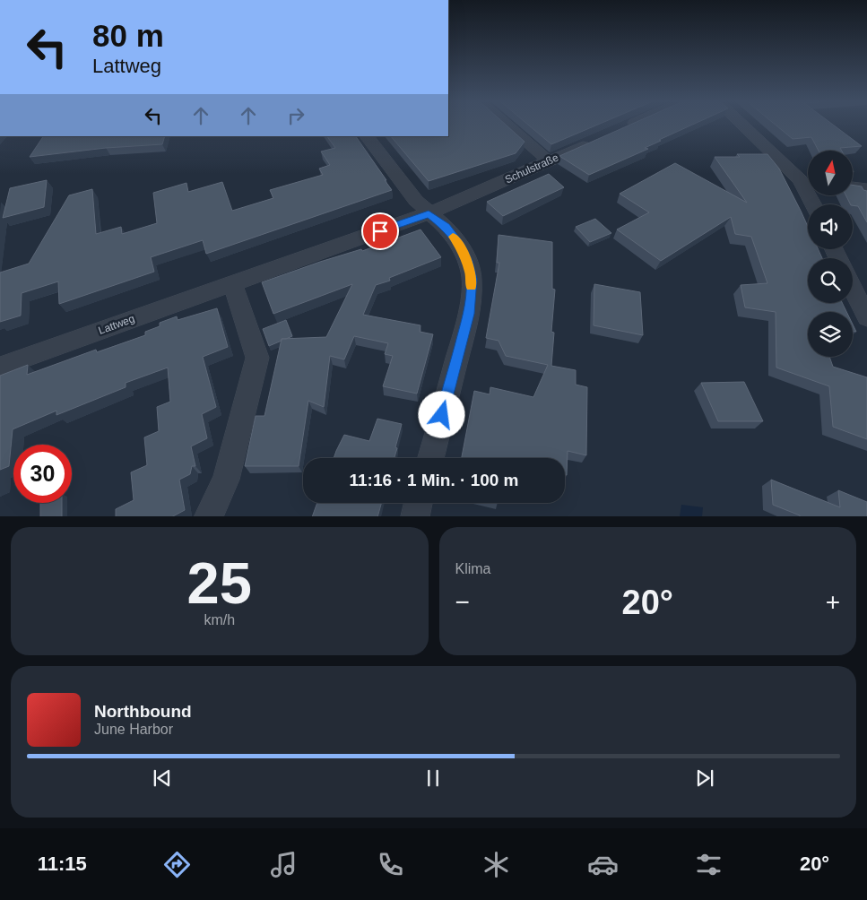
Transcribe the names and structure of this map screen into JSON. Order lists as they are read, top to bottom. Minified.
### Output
{"streets":{"street":["Schulstraße","Lattweg"]},"crossings":[["Schulstraße","Lattweg"]],"north":"top","page":{"turn":["80 m","Lattweg"],"limit":"30","trip":"11:16 · 1 Min. · 100 m","tile":[["25","km/h"],"Klima"],"heat":["−","20°","+"],"song":["Northbound","June Harbor"],"tabs":["11:15","20°"]}}
